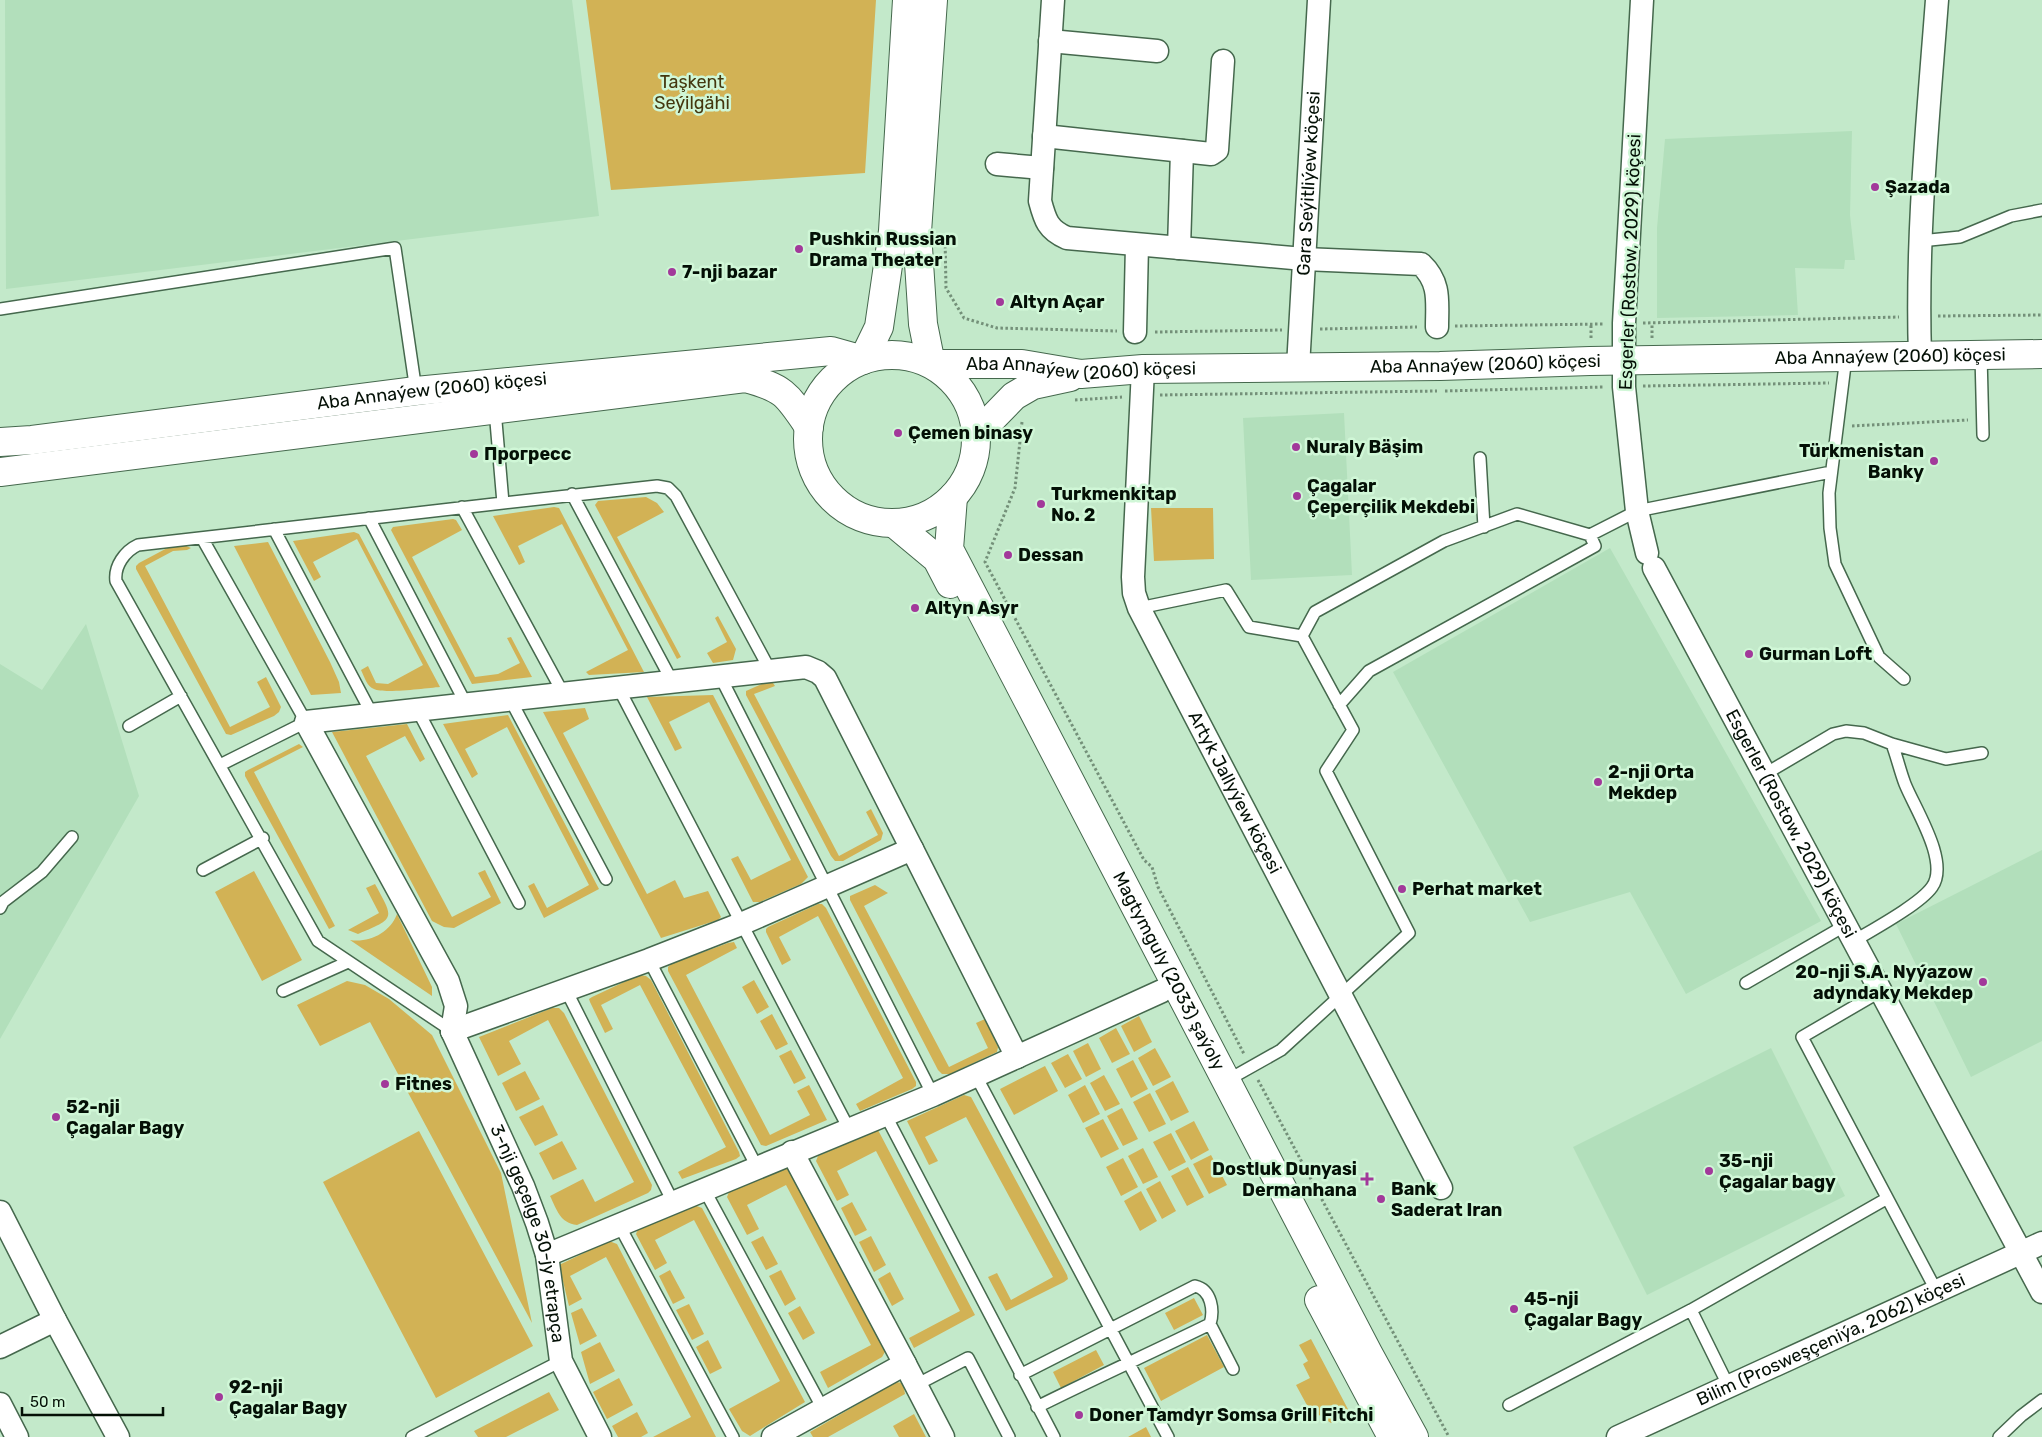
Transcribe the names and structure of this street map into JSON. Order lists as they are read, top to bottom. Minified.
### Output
{"streets":{"main road":["Aba Annaýew (2060) köçesi","Magtymguly (2033) şaýoly"],"street":["Gara Seýitliýew köçesi","Esgerler (Rostow, 2029) köçesi","Artyk Jallyýew köçesi","3-nji geçelge 30-jy etrapça","Bilim (Prosweşçeniýa, 2062) köçesi"]},"crossings":[["Gara Seýitliýew köçesi","Aba Annaýew (2060) köçesi"],["Esgerler (Rostow, 2029) köçesi","Aba Annaýew (2060) köçesi"],["Esgerler (Rostow, 2029) köçesi","Bilim (Prosweşçeniýa, 2062) köçesi"],["Aba Annaýew (2060) köçesi","Artyk Jallyýew köçesi"],["Aba Annaýew (2060) köçesi","Magtymguly (2033) şaýoly"]],"parks":["Taşkent Seýilgähi"],"places":{"other":["Şazada","Pushkin Russian Drama Theater","7-nji bazar","Altyn Açar","Çemen binasy","Nuraly Bäşim","Прогресс","Türkmenistan Banky","Çagalar Çeperçilik Mekdebi","Turkmenkitap No. 2","Dessan","Altyn Asyr","Gurman Loft","2-nji Orta Mekdep","Perhat market","20-nji S.A. Nyýazow adyndaky Mekdep","Fitnes","52-nji Çagalar Bagy","35-nji Çagalar bagy","Bank Saderat Iran","45-nji Çagalar Bagy","92-nji Çagalar Bagy","Doner Tamdyr Somsa Grill Fitchi"],"health":["Dostluk Dunyasi Dermanhana"]},"scale_bar":"50 m"}
